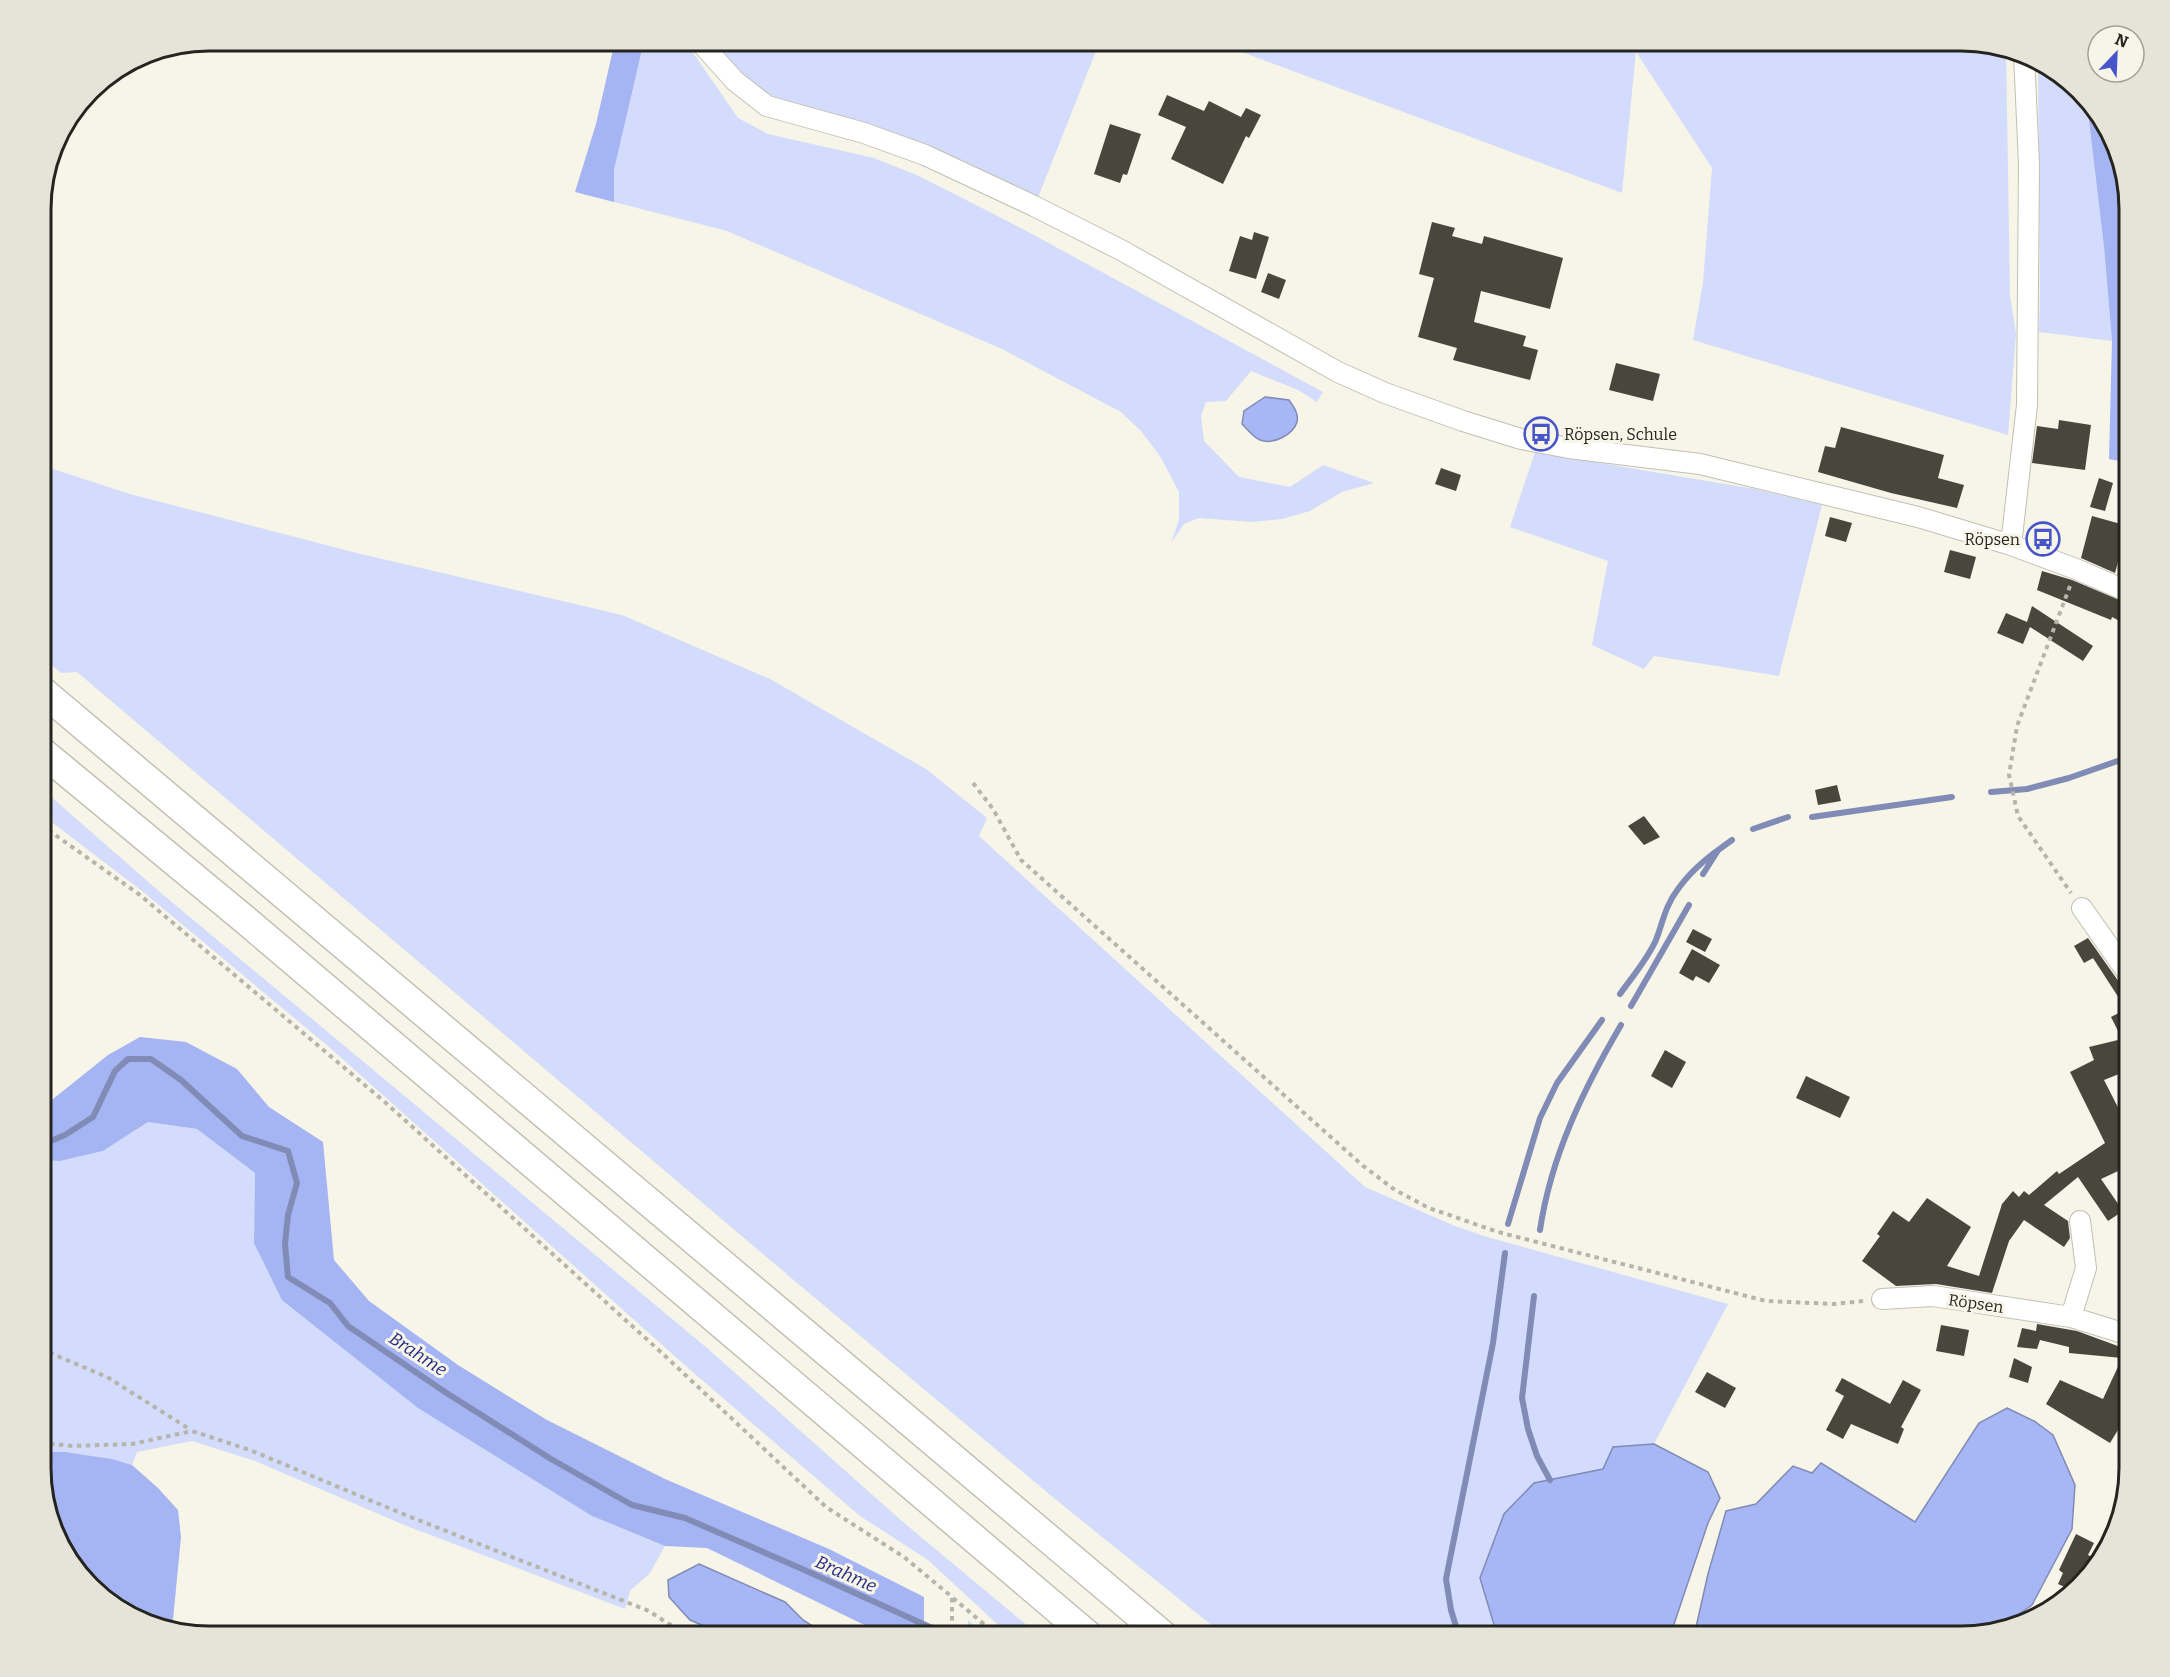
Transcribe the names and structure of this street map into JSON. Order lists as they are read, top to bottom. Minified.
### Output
{"streets":{"street":["Röpsen"]},"water":["Brahme"],"places":{"bus stop":["Röpsen, Schule","Röpsen"]},"north":"top right"}
